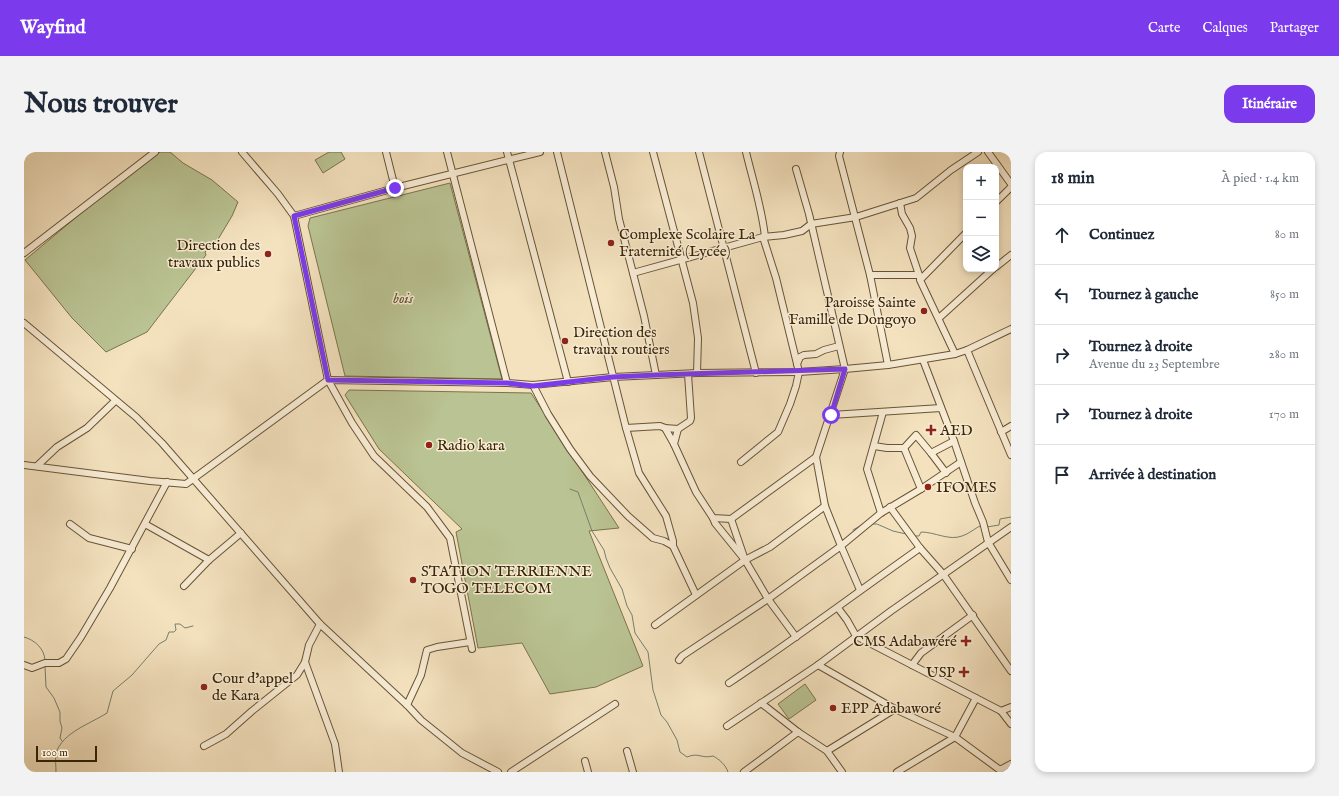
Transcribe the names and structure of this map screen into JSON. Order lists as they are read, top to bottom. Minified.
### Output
{"parks":["bois"],"places":{"other":["Complexe Scolaire La Fraternité (Lycée)","Direction des travaux publics","Paroisse Sainte Famille de Dongoyo","Direction des travaux routiers","Radio kara","IFOMES","STATION TERRIENNE TOGO TELECOM","Cour d'appel de Kara","EPP Adabaworé"],"health":["AED","CMS Adabawéré","USP"]},"scale_bar":"100 m","page":{"header":"Wayfind","nav":["Carte","Calques","Partager"],"buttons":"Itinéraire","title":"Nous trouver","heading":["18 min","À pied · 1.4 km"],"map_buttons":["+","−"],"list":[["Continuez","80 m"],["Tournez à gauche","850 m"],["Tournez à droite","Avenue du 23 Septembre","280 m"],["Tournez à droite","170 m"],"Arrivée à destination"],"scale":"100 m"}}
